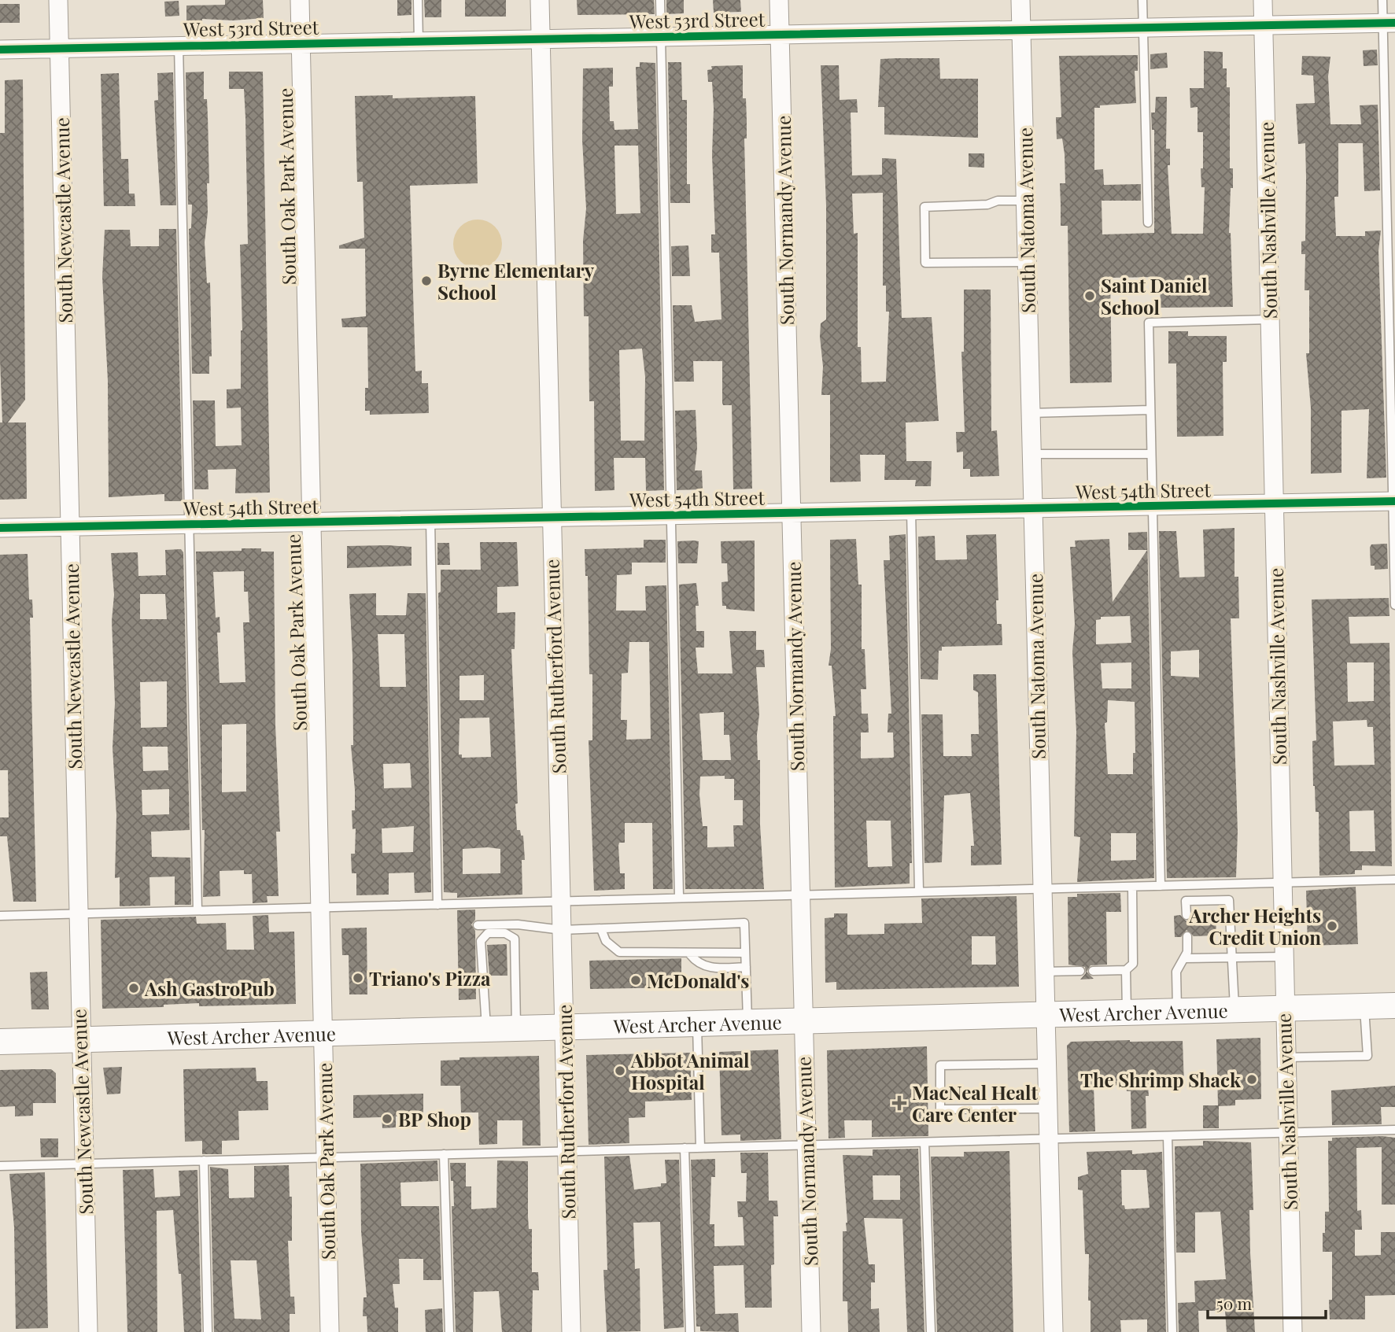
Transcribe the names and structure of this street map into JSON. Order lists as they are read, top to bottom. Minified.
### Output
{"streets":{"main road":["West Archer Avenue"],"street":["West 53rd Street","South Oak Park Avenue","South Newcastle Avenue","South Normandy Avenue","South Natoma Avenue","South Nashville Avenue","West 54th Street","South Rutherford Avenue"]},"crossings":[["West 53rd Street","South Oak Park Avenue"],["West 53rd Street","South Newcastle Avenue"],["West 53rd Street","South Normandy Avenue"],["West 53rd Street","South Natoma Avenue"],["West 53rd Street","South Nashville Avenue"],["West 53rd Street","South Rutherford Avenue"],["South Oak Park Avenue","West 54th Street"],["South Oak Park Avenue","West Archer Avenue"],["South Newcastle Avenue","West 54th Street"],["South Newcastle Avenue","West Archer Avenue"],["South Normandy Avenue","West 54th Street"],["South Normandy Avenue","West Archer Avenue"],["South Natoma Avenue","West 54th Street"],["South Natoma Avenue","West Archer Avenue"],["South Nashville Avenue","West 54th Street"],["South Nashville Avenue","West Archer Avenue"],["West 54th Street","South Rutherford Avenue"],["South Rutherford Avenue","West Archer Avenue"]],"places":{"other":["Byrne Elementary School","Saint Daniel School","Archer Heights Credit Union","Triano's Pizza","McDonald's","Ash GastroPub","Abbot Animal Hospital","The Shrimp Shack","BP Shop"],"health":["MacNeal Healt Care Center"]},"scale_bar":"50 m"}
